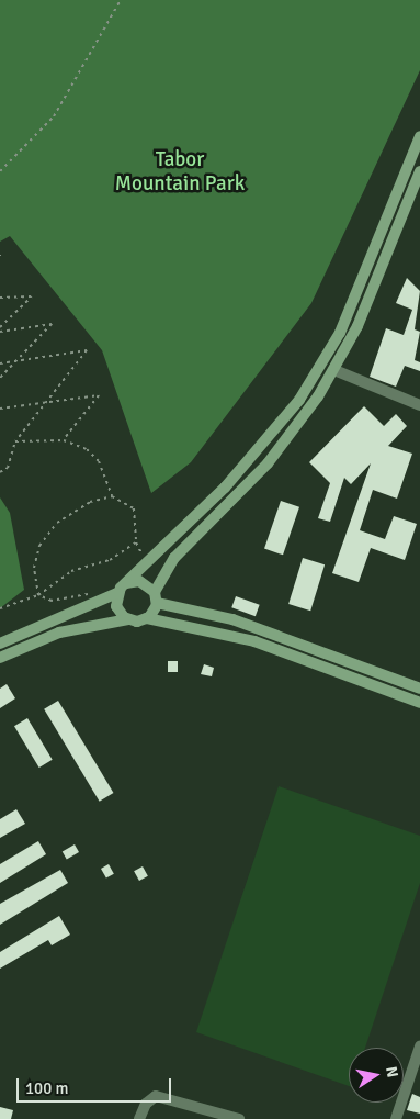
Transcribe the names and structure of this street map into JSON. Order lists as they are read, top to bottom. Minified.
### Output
{"parks":["Tabor Mountain Park"],"scale_bar":"100 m","north":"right"}
